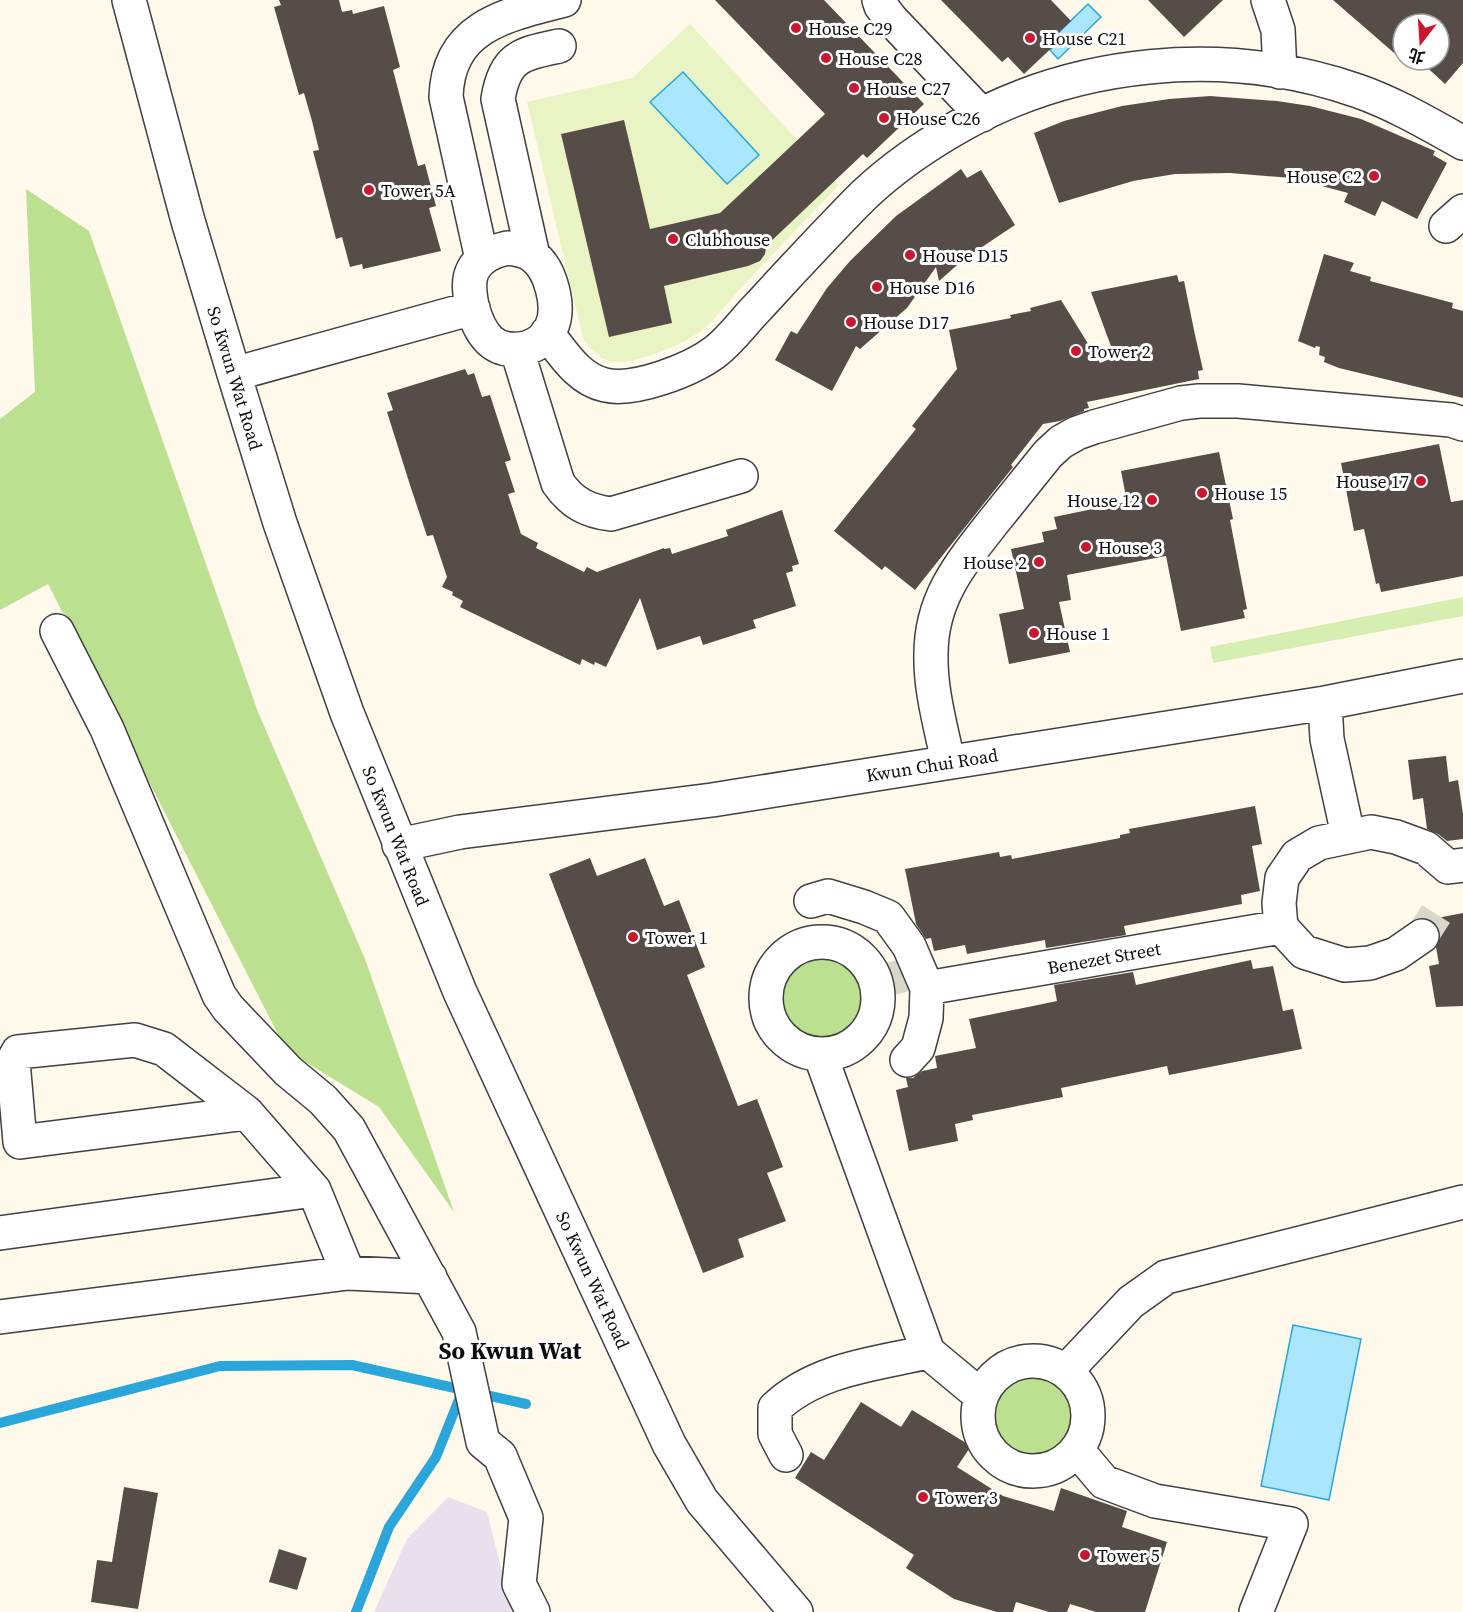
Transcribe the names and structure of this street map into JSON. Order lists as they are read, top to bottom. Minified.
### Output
{"streets":{"street":["So Kwun Wat Road","Kwun Chui Road","Benezet Street"]},"crossings":[["So Kwun Wat Road","Kwun Chui Road"]],"districts":["So Kwun Wat"],"places":["House C29","House C21","House C28","House C27","House C26","House C2","Tower 5A","Clubhouse","House D15","House D16","House D17","Tower 2","House 17","House 15","House 12","House 3","House 2","House 1","Tower 1","Tower 3","Tower 5"],"north":"bottom"}
